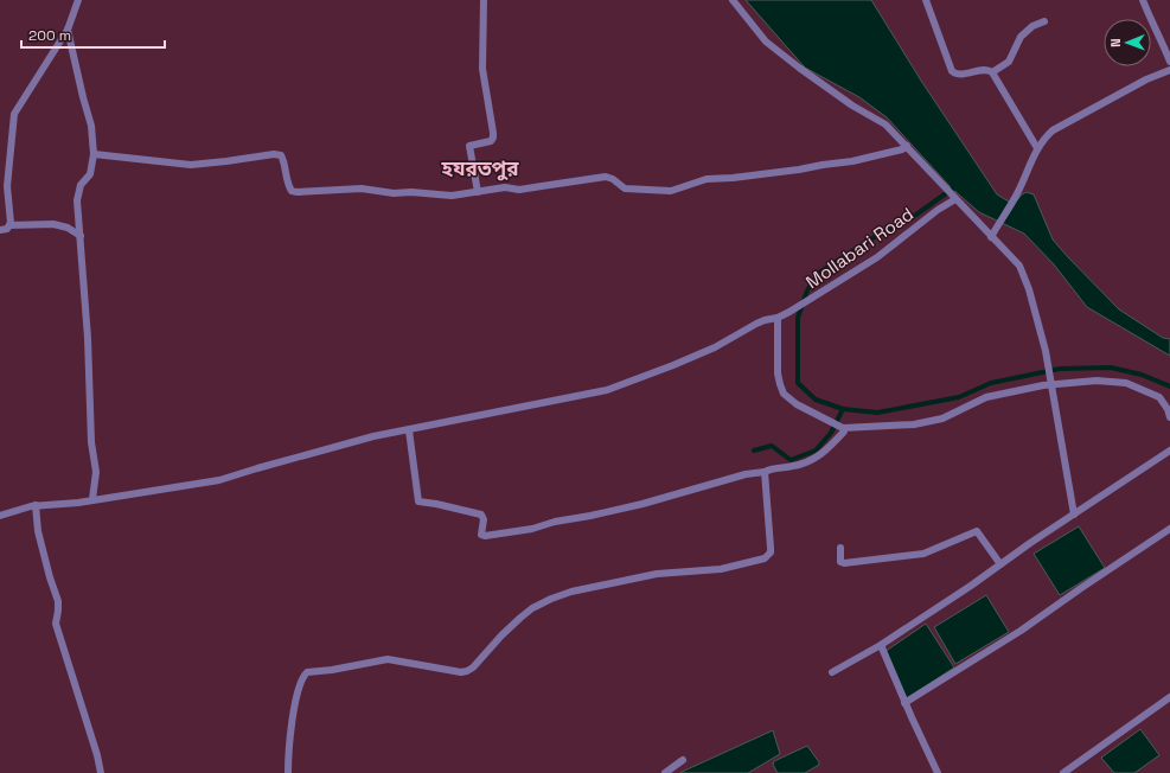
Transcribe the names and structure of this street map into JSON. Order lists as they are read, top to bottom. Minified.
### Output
{"streets":{"street":["Mollabari Road"]},"districts":["হযরতপুর"],"scale_bar":"200 m","north":"left"}
